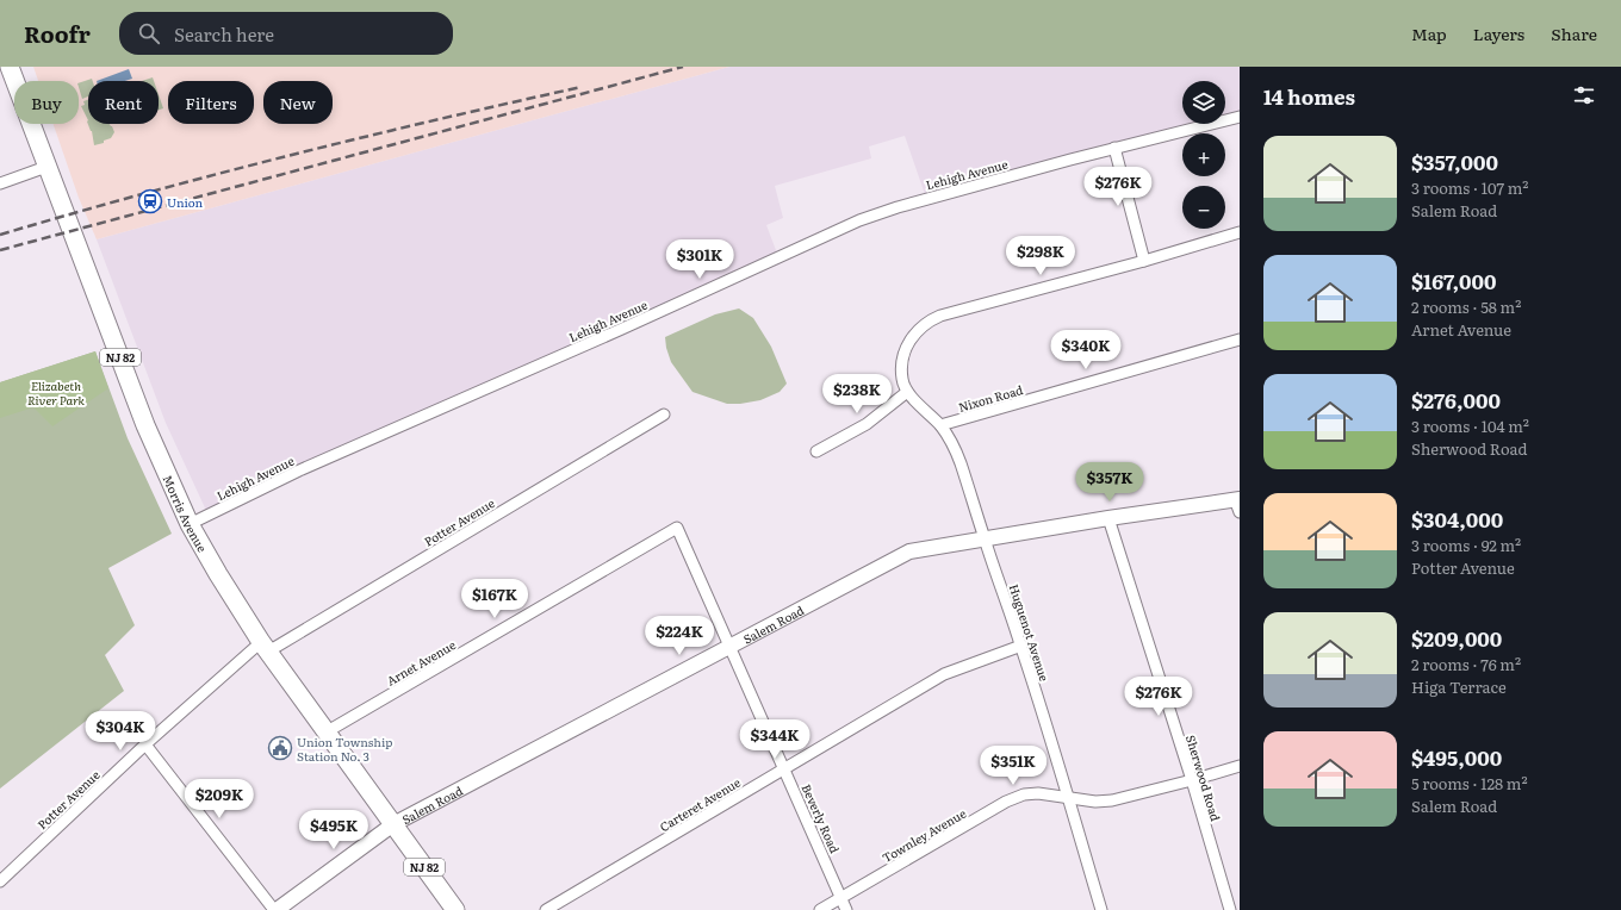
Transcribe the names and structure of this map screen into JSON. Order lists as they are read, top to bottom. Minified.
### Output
{"streets":{"main road":["NJ 82","Morris Avenue"],"street":["Lehigh Avenue","Nixon Road","Potter Avenue","Salem Road","Huguenot Avenue","Arnet Avenue","Sherwood Road","Carteret Avenue","Beverly Road","Townley Avenue"]},"crossings":[["Lehigh Avenue","Morris Avenue"],["Nixon Road","Huguenot Avenue"],["Morris Avenue","Potter Avenue"],["Morris Avenue","Salem Road"],["Morris Avenue","Arnet Avenue"],["Salem Road","Huguenot Avenue"],["Salem Road","Sherwood Road"],["Salem Road","Beverly Road"],["Huguenot Avenue","Carteret Avenue"],["Huguenot Avenue","Townley Avenue"],["Arnet Avenue","Beverly Road"],["Sherwood Road","Townley Avenue"],["Carteret Avenue","Beverly Road"],["Beverly Road","Townley Avenue"]],"parks":["Elizabeth River Park"],"places":{"station":["Union"],"public building":["Union Township Station No. 3"]},"page":{"header":"Roofr","search":"Search here","nav":["Map","Layers","Share"],"heading":"14 homes","map_buttons":["+","−"],"chip":["Buy","Rent","Filters","New"],"list":[{"name":"$357,000","note":"3 rooms · 107 m² · Salem Road"},{"name":"$167,000","note":"2 rooms · 58 m² · Arnet Avenue"},{"name":"$276,000","note":"3 rooms · 104 m² · Sherwood Road"},{"name":"$304,000","note":"3 rooms · 92 m² · Potter Avenue"},{"name":"$209,000","note":"2 rooms · 76 m² · Higa Terrace"},{"name":"$495,000","note":"5 rooms · 128 m² · Salem Road"}],"price":["$276K","$298K","$301K","$340K","$238K","$357K","$167K","$224K","$276K","$304K","$344K","$351K","$209K","$495K"]}}
